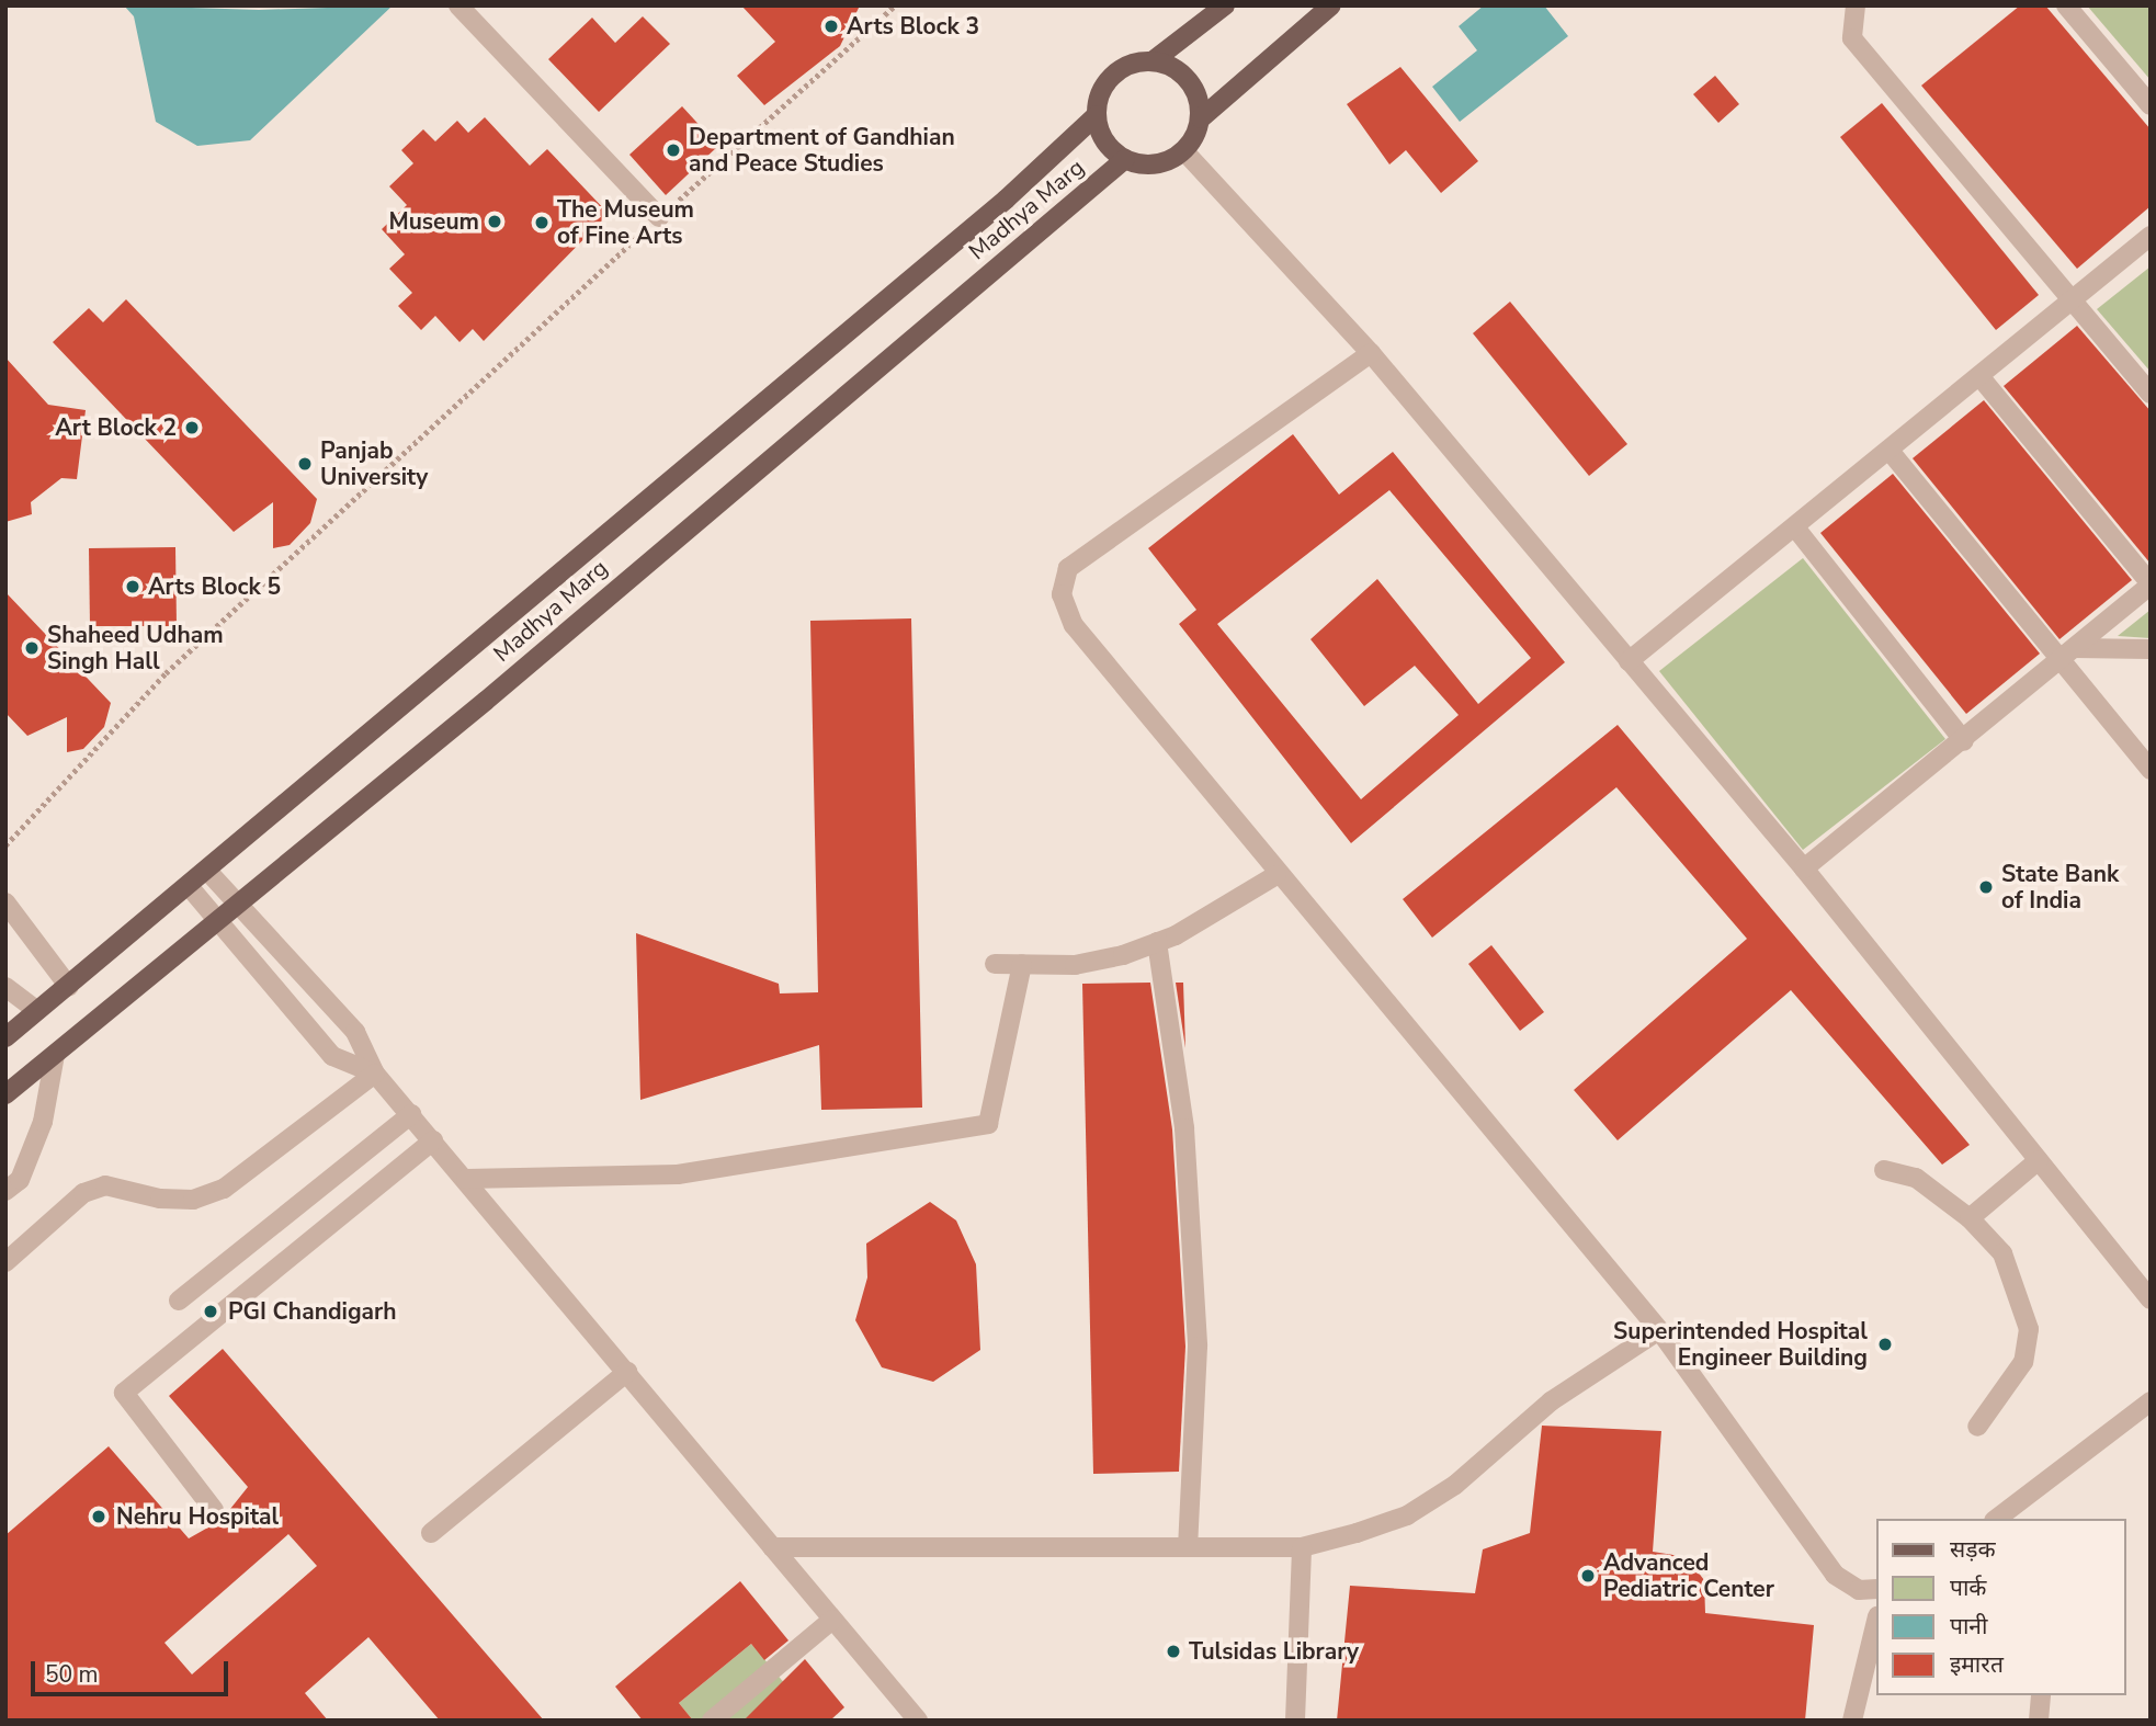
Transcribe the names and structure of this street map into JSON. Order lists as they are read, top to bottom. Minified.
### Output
{"streets":{"main road":["Madhya Marg"]},"places":["Arts Block 3","Department of Gandhian and Peace Studies","Museum","The Museum of Fine Arts","Art Block 2","Panjab University","Arts Block 5","Shaheed Udham Singh Hall","State Bank of India","PGI Chandigarh","Superintended Hospital Engineer Building","Nehru Hospital","Advanced Pediatric Center","Tulsidas Library"],"legend":["सड़क","पार्क","पानी","इमारत"],"scale_bar":"50 m"}
